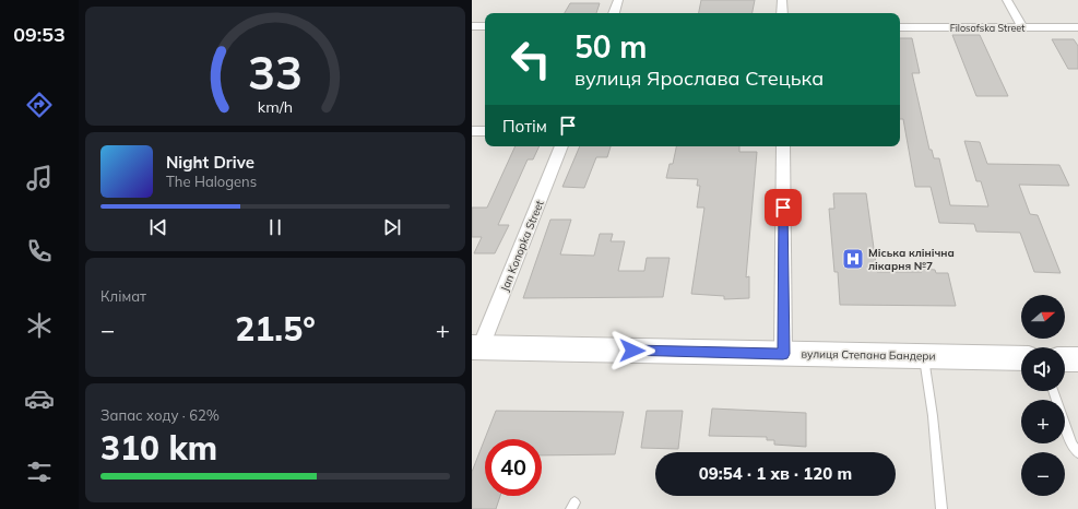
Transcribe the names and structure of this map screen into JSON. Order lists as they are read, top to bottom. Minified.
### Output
{"streets":{"street":["Filosofska Street","Jan Konopka Street","вулиця Степана Бандери"]},"crossings":[["Jan Konopka Street","вулиця Степана Бандери"]],"places":{"hospital":["Міська клінічна лікарня №7"]},"north":"right","page":{"tabs":"09:53","turn":["50 m","вулиця Ярослава Стецька"],"then":"Потім","song":["Night Drive","The Halogens"],"tile":["Клімат",["Запас ходу · 62%","310 km"]],"map_buttons":["+","−"],"heat":["−","21.5°","+"],"limit":"40","trip":"09:54 · 1 хв · 120 m","gauge":["33","km/h"]}}
